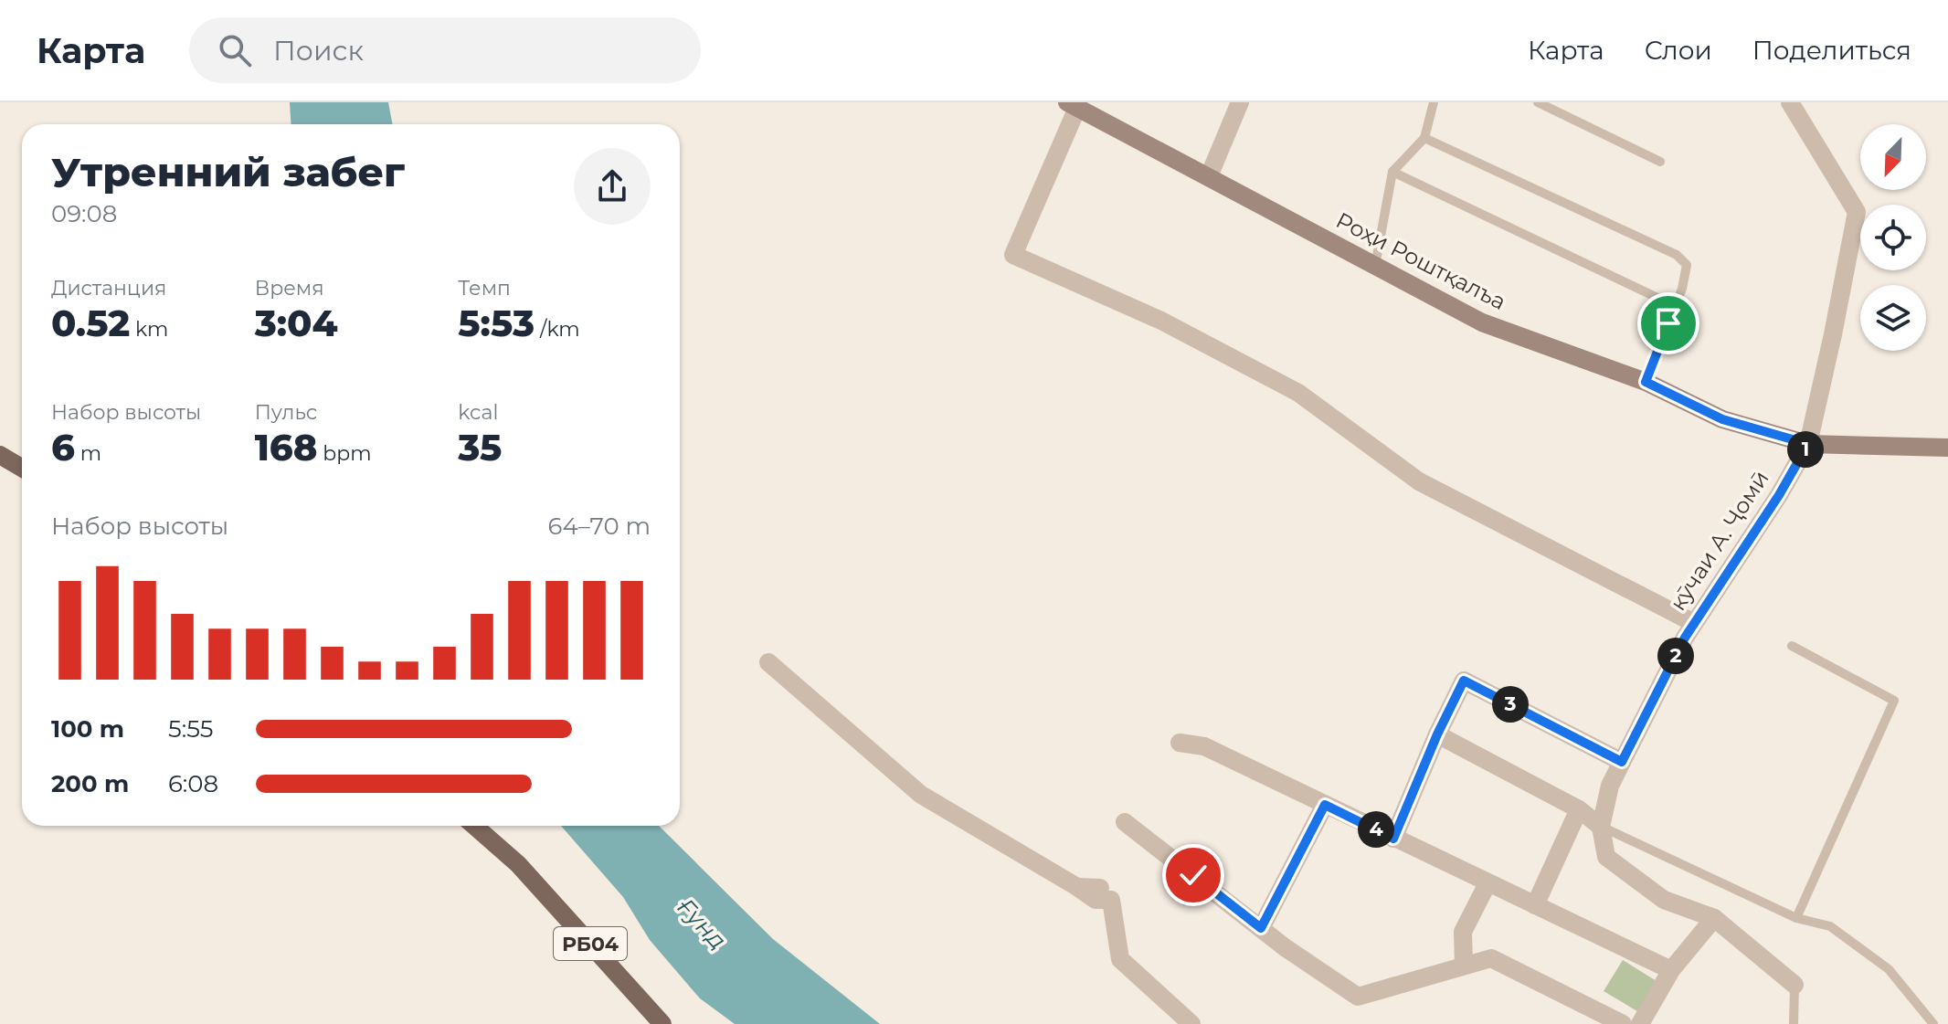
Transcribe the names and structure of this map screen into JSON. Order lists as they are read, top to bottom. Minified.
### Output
{"streets":{"main road":["Роҳи Роштқалъа","РБ04"],"street":["кӯчаи А. Ҷомӣ"]},"crossings":[["Роҳи Роштқалъа","кӯчаи А. Ҷомӣ"]],"water":["Ғунд"],"north":"bottom left","page":{"header":"Карта","search":"Поиск","nav":["Карта","Слои","Поделиться"],"heading":["Утренний забег","09:08"],"stats":[["Дистанция","0.52 km"],["Время","3:04"],["Темп","5:53 /km"],["Набор высоты","6 m"],["Пульс","168 bpm"],["kcal","35"]],"pins":["1","2","3","4"],"chart":["Набор высоты","64–70 m"],"list":[{"name":"100 m","note":"5:55"},{"name":"200 m","note":"6:08"}]}}
